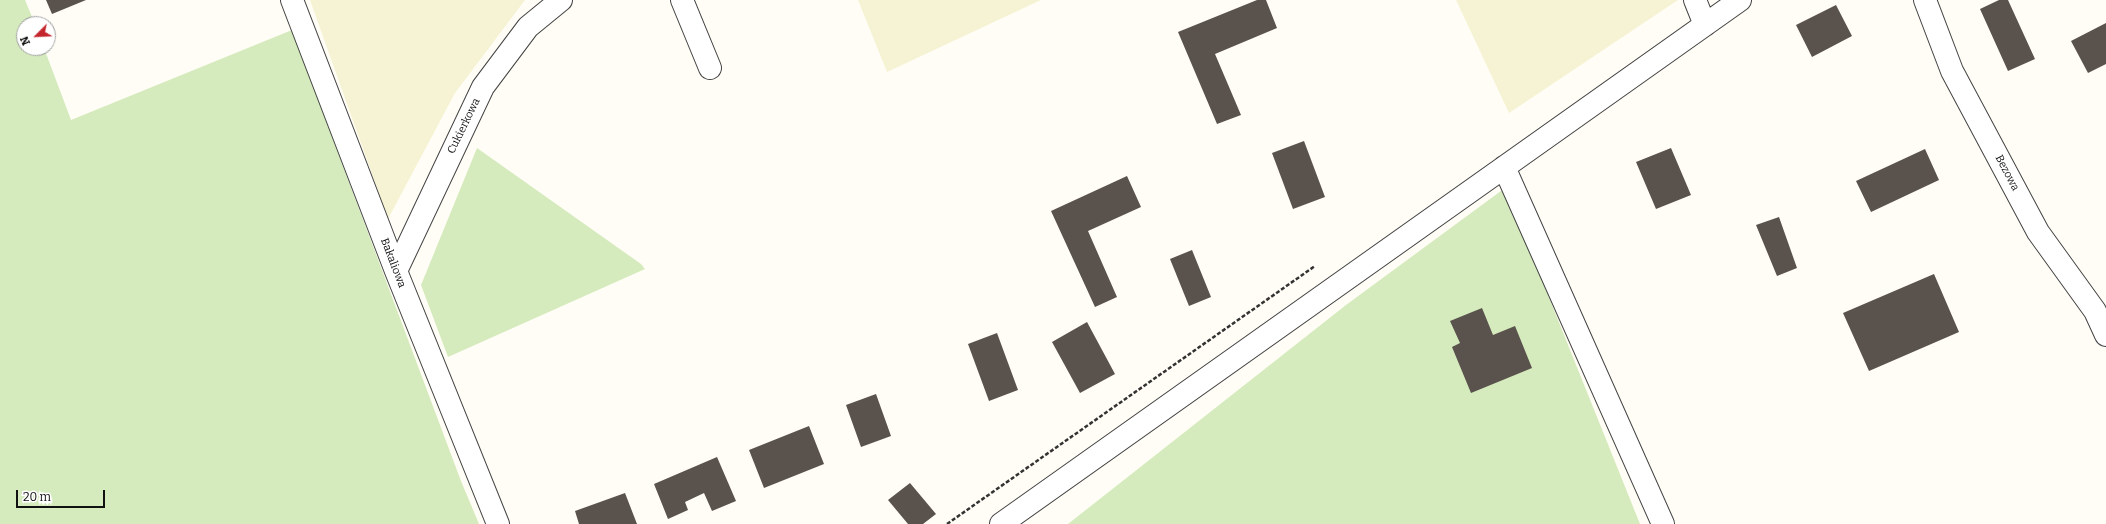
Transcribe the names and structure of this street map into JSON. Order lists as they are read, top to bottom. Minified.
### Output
{"streets":{"street":["Cukierkowa","Bezowa","Bakaliowa"]},"crossings":[["Cukierkowa","Bakaliowa"]],"scale_bar":"20 m","north":"bottom left"}
